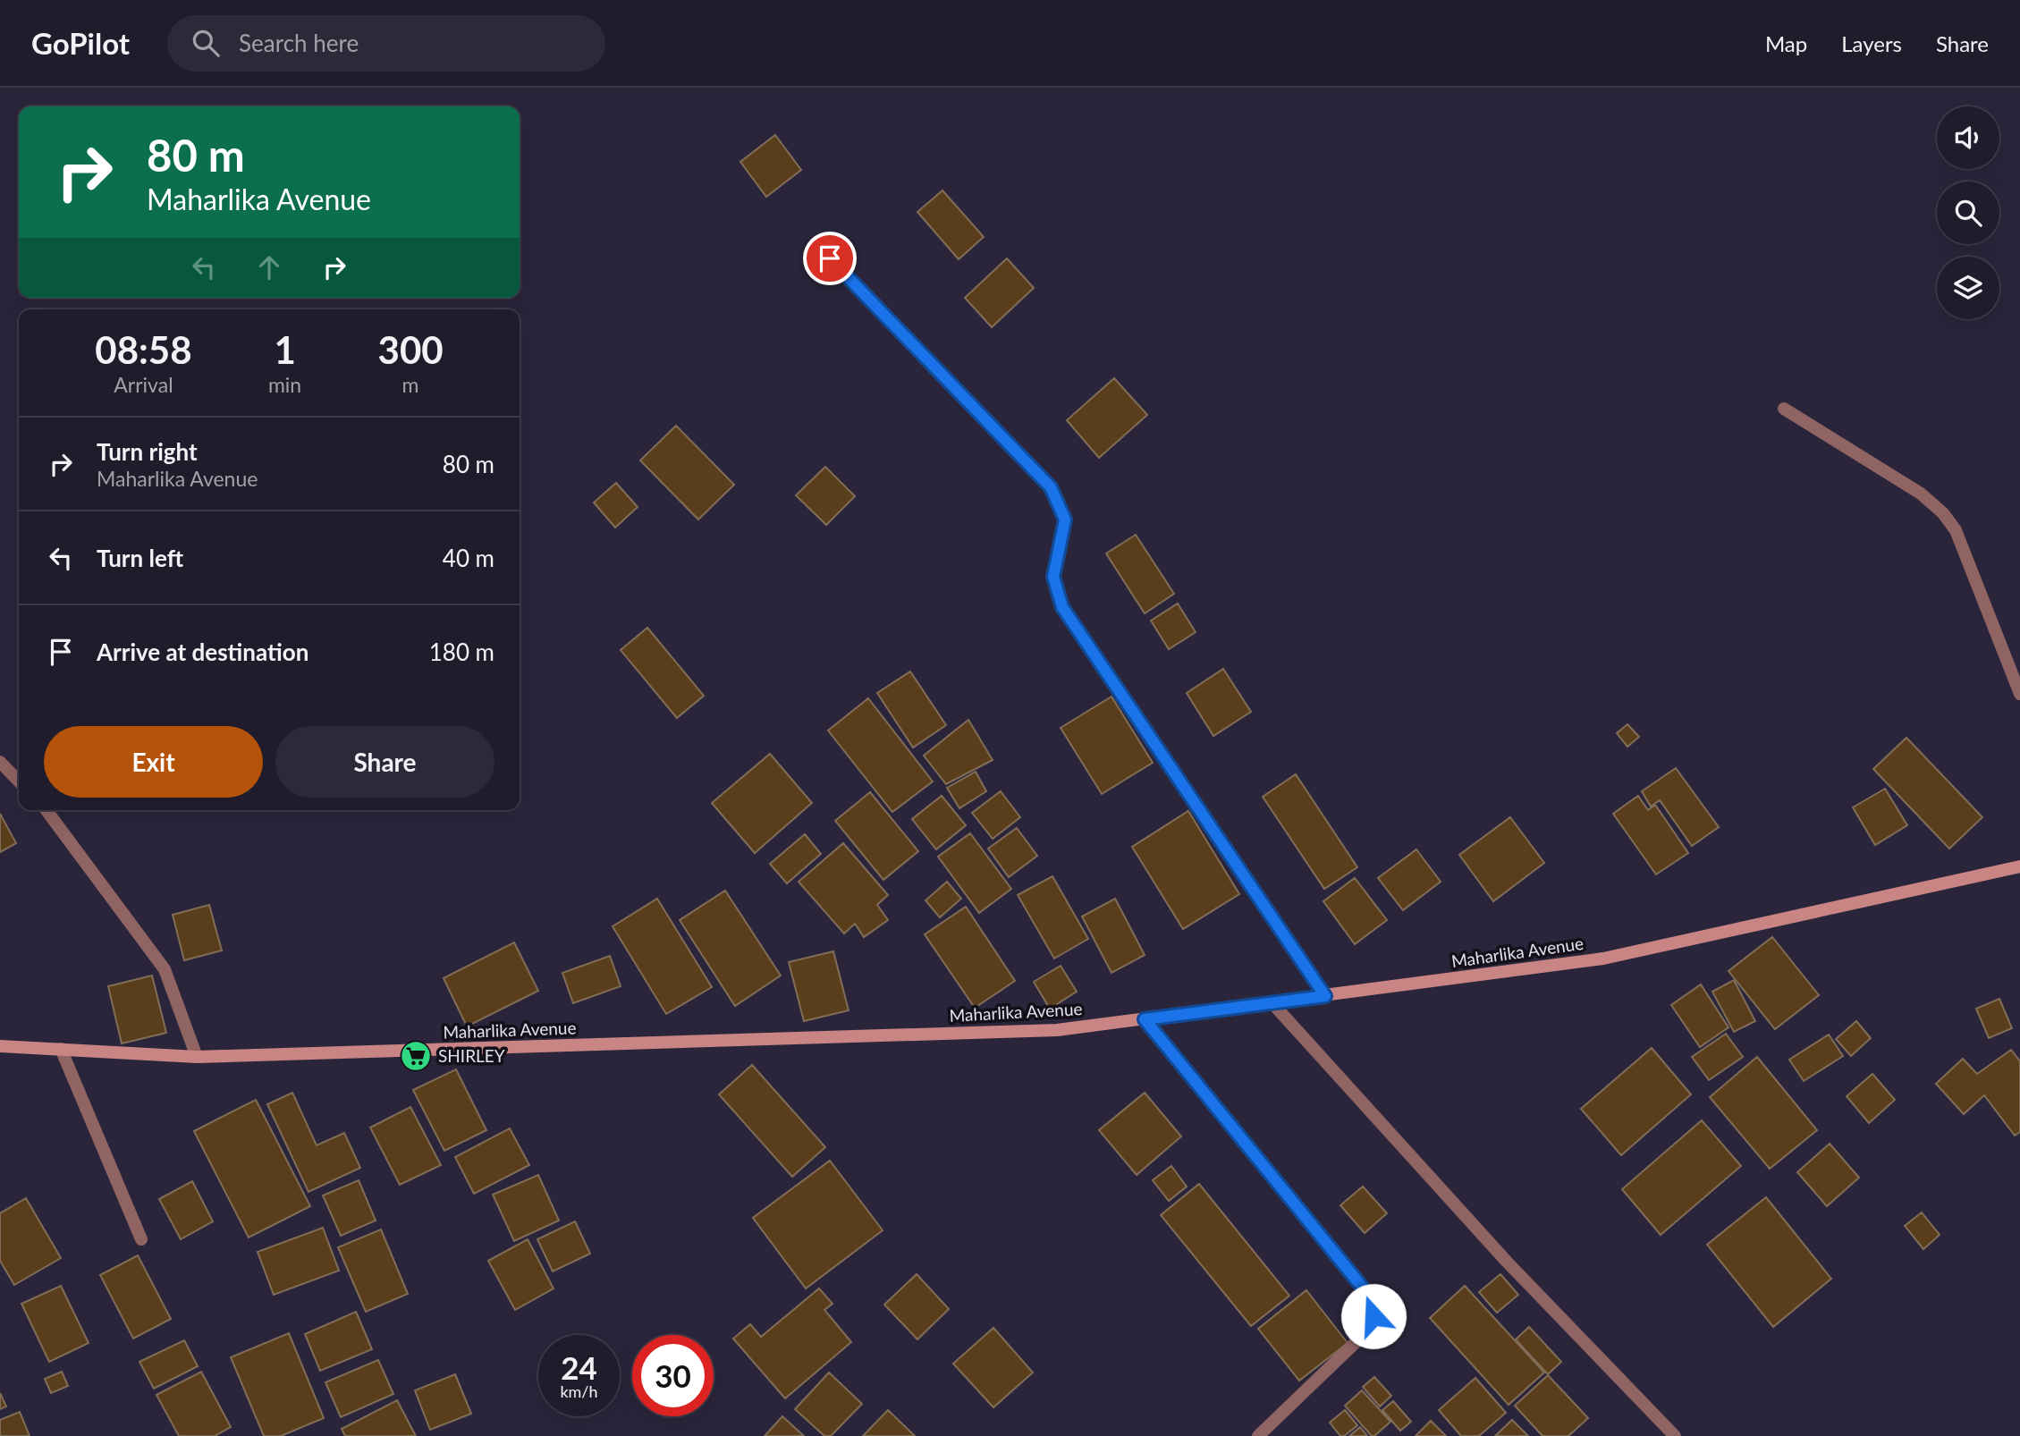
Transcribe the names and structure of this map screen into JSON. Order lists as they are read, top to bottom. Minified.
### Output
{"streets":{"main road":["Maharlika Avenue"]},"places":{"supermarket":["SHIRLEY"]},"page":{"header":"GoPilot","search":"Search here","nav":["Map","Layers","Share"],"turn":["80 m","Maharlika Avenue"],"eta":["08:58","Arrival","1","min","300","m"],"list":[{"name":"Turn right","note":"Maharlika Avenue","value":"80 m"},{"name":"Turn left","value":"40 m"},{"name":"Arrive at destination","value":"180 m"}],"buttons":["Exit","Share"],"speed":"24 km/h","limit":"30"}}
